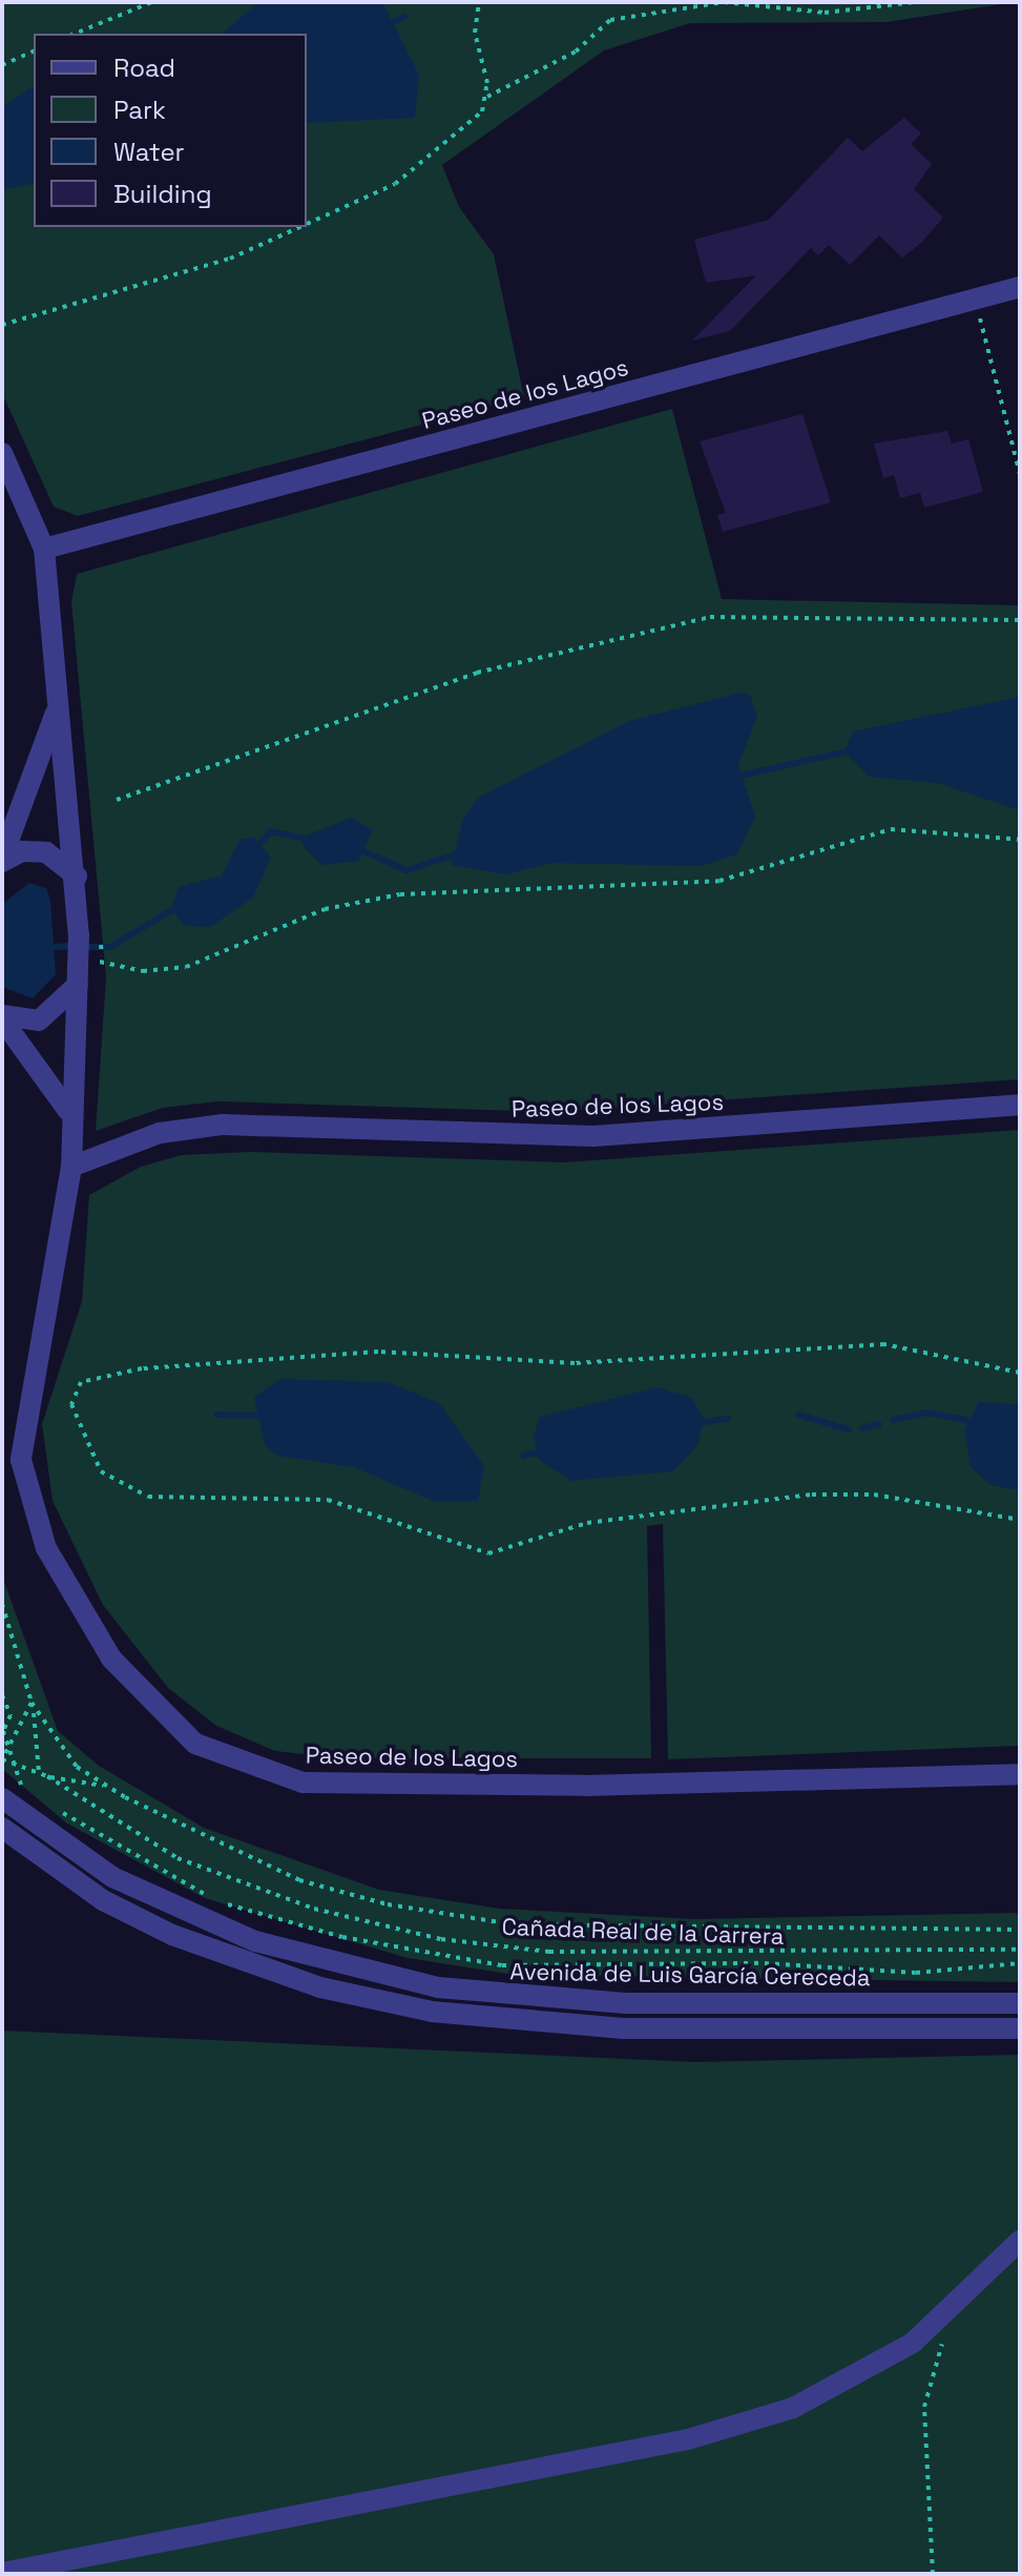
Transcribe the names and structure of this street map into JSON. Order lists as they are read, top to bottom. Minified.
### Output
{"streets":{"street":["Paseo de los Lagos","Avenida de Luis García Cereceda"],"path":["Cañada Real de la Carrera"]},"legend":["Road","Park","Water","Building"]}
